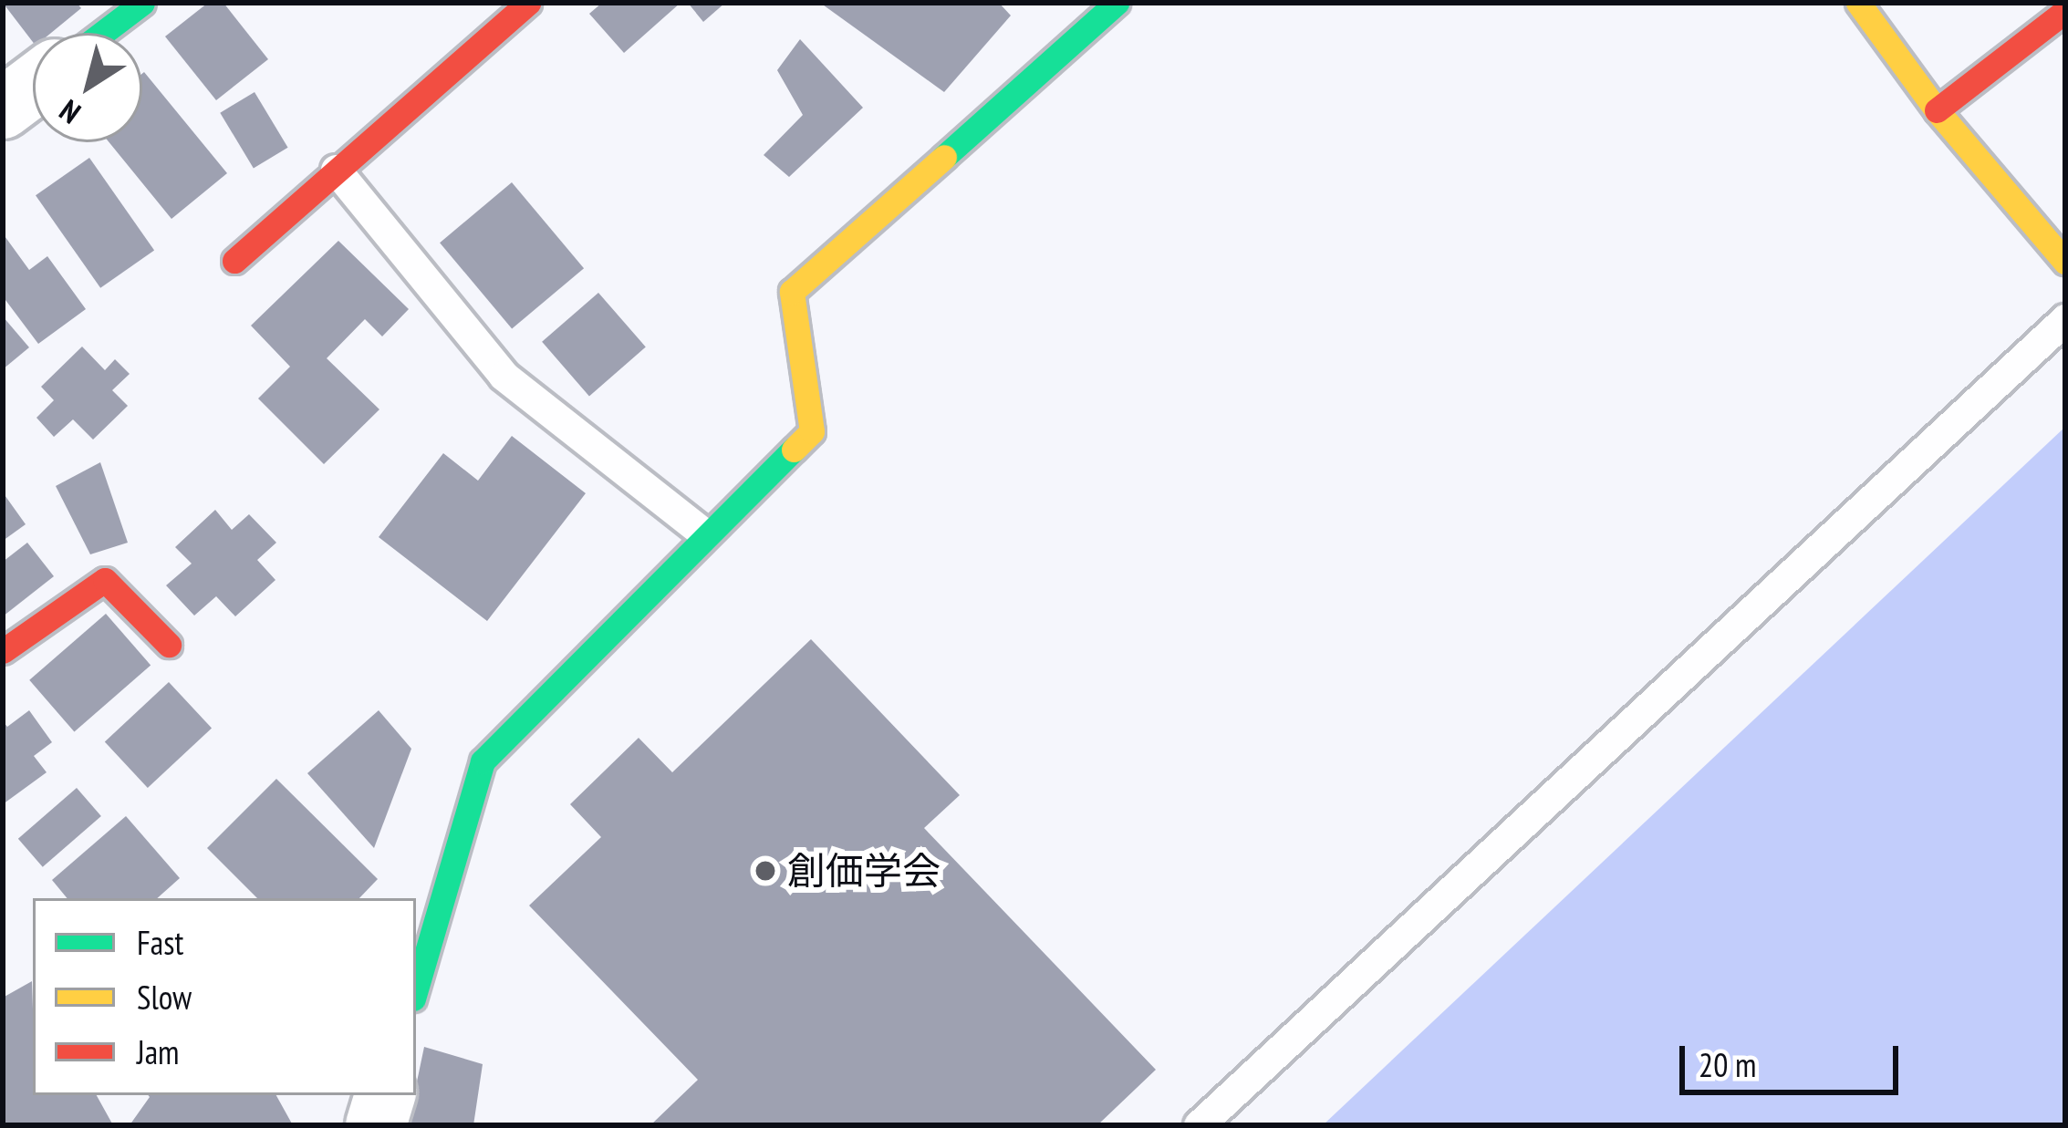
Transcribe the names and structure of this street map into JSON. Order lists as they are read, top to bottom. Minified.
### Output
{"places":["創価学会"],"legend":["Fast","Slow","Jam"],"scale_bar":"20 m","north":"bottom left"}
